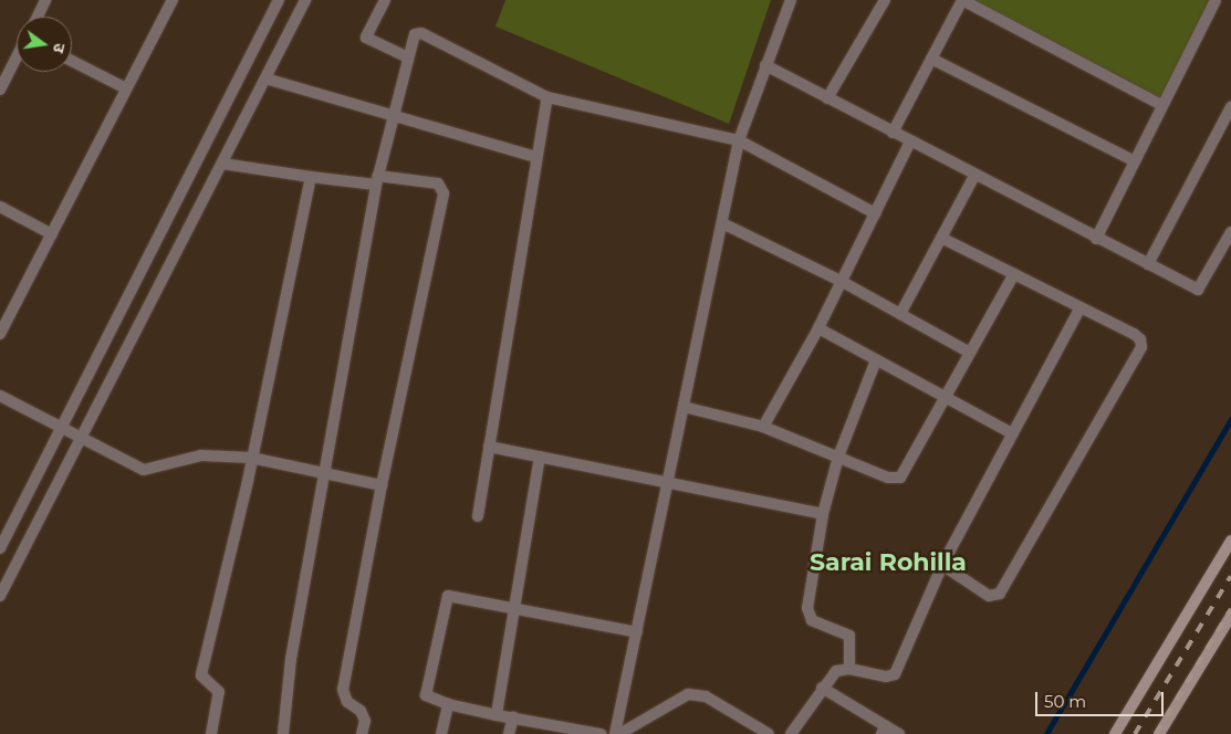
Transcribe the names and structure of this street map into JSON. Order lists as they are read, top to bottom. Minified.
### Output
{"districts":["Sarai Rohilla"],"scale_bar":"50 m","north":"right"}
